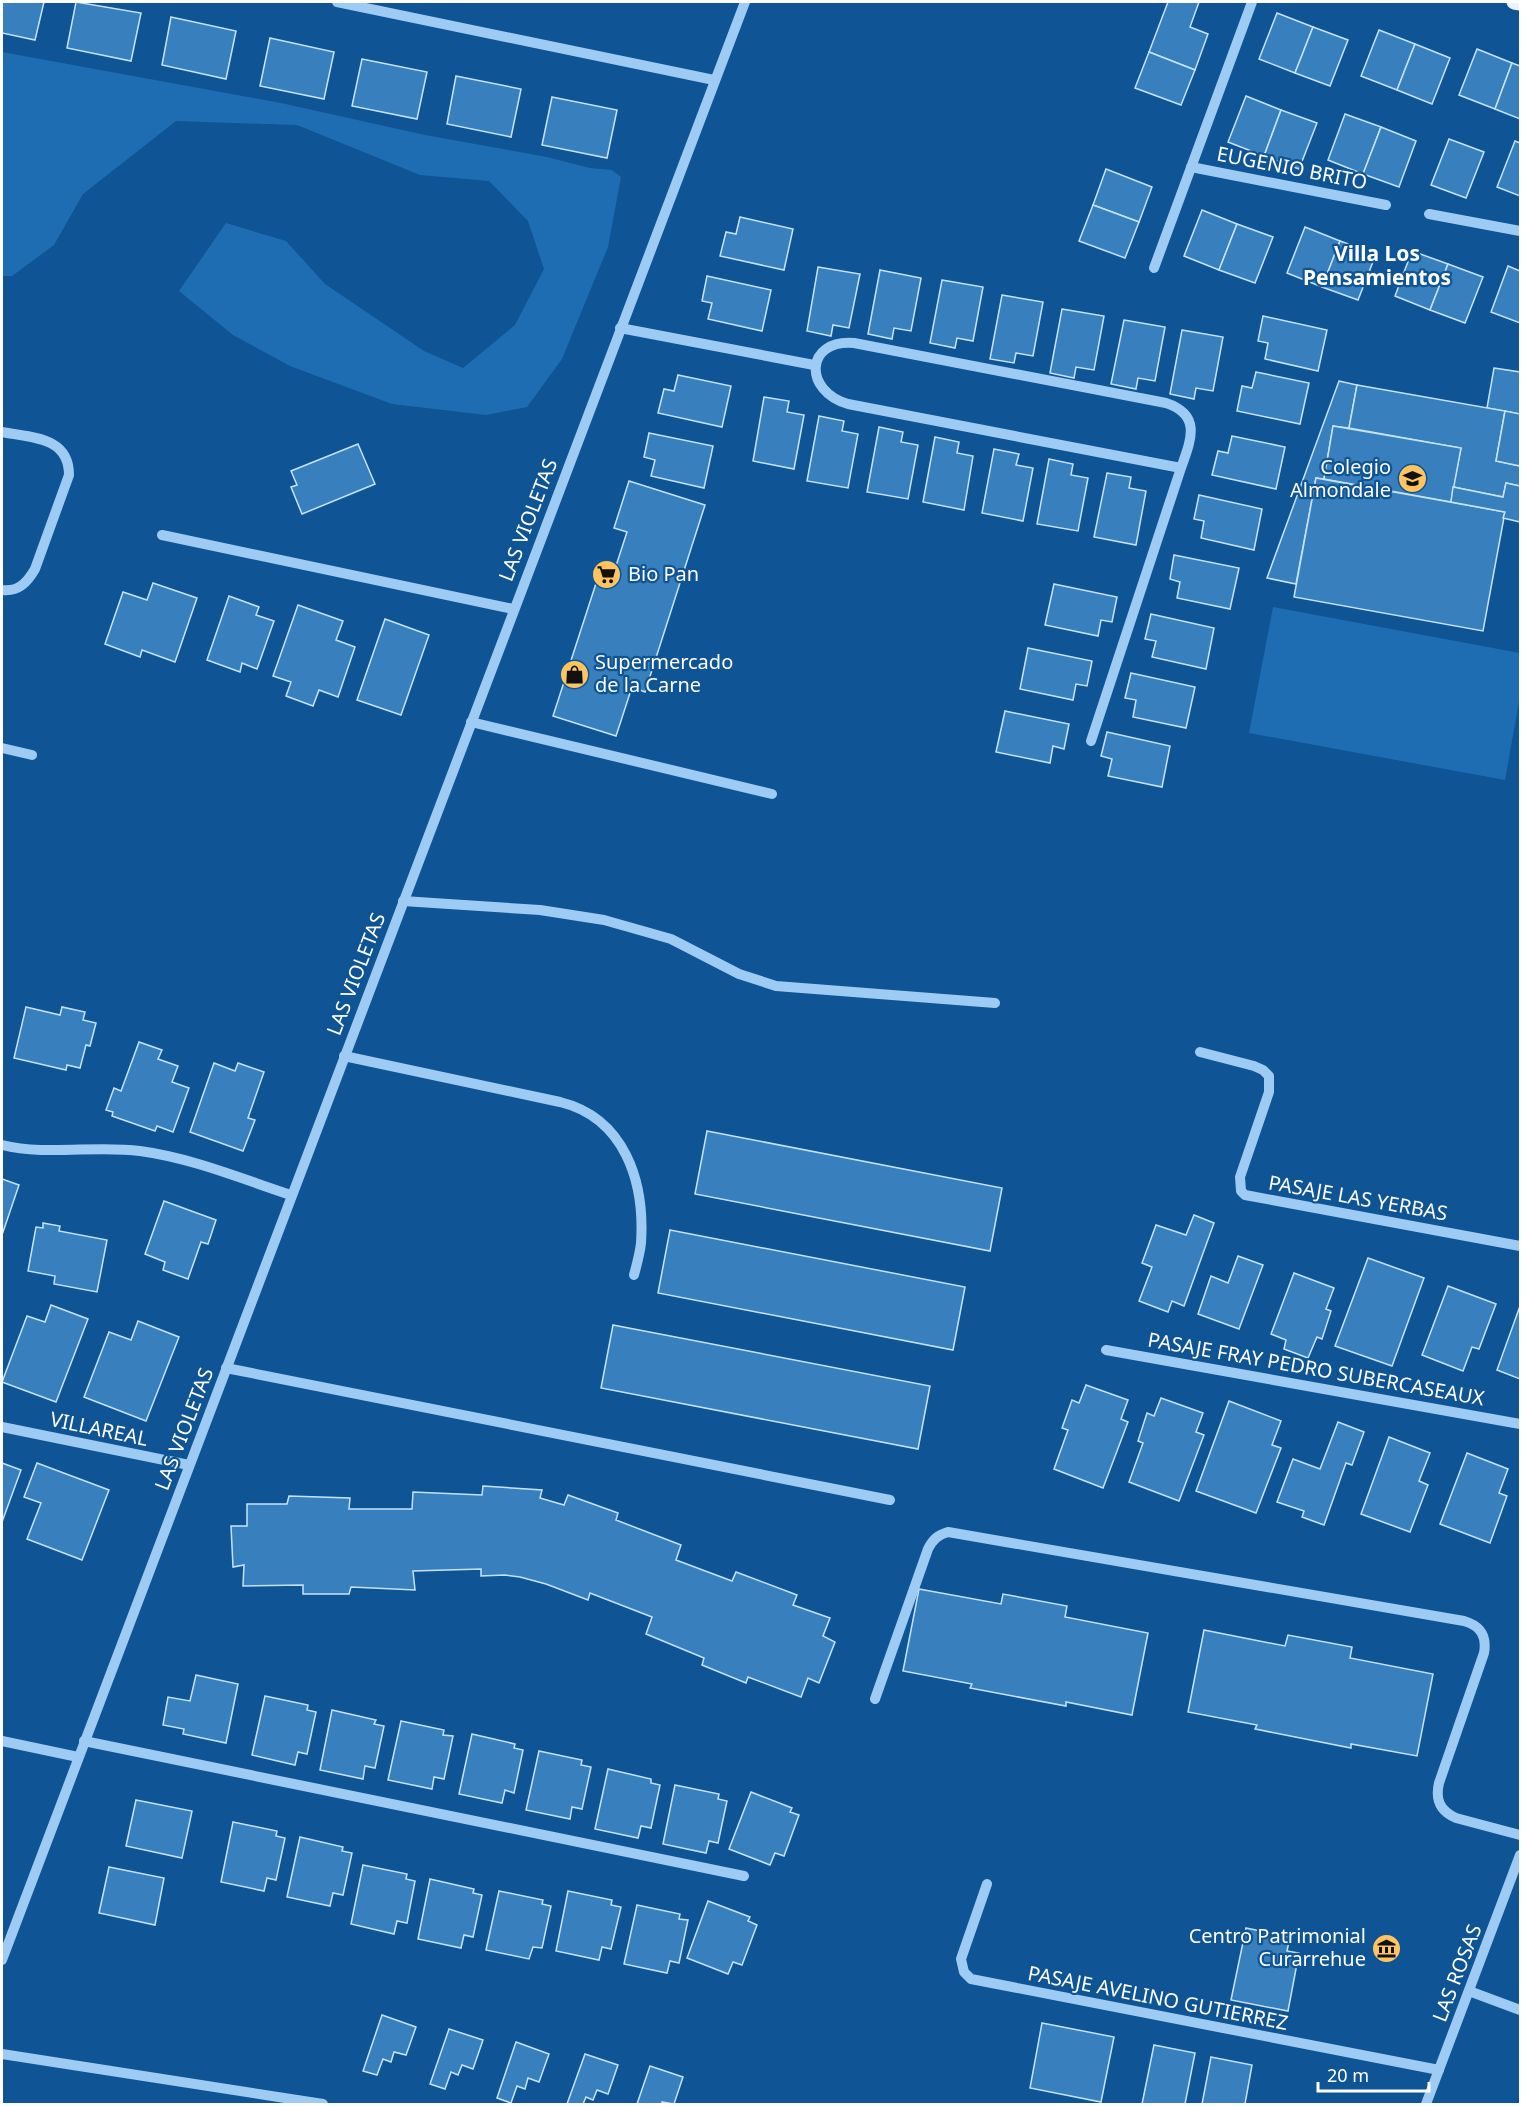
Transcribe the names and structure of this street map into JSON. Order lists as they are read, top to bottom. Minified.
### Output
{"streets":{"street":["EUGENIO BRITO","LAS VIOLETAS","PASAJE LAS YERBAS","PASAJE FRAY PEDRO SUBERCASEAUX","VILLAREAL","LAS ROSAS","PASAJE AVELINO GUTIERREZ"]},"crossings":[["LAS VIOLETAS","VILLAREAL"],["LAS ROSAS","PASAJE AVELINO GUTIERREZ"]],"districts":["Villa Los Pensamientos"],"places":{"school or university":["Colegio Almondale"],"supermarket":["Bio Pan"],"shop":["Supermercado de la Carne"],"museum":["Centro Patrimonial Curarrehue"]},"scale_bar":"20 m"}
